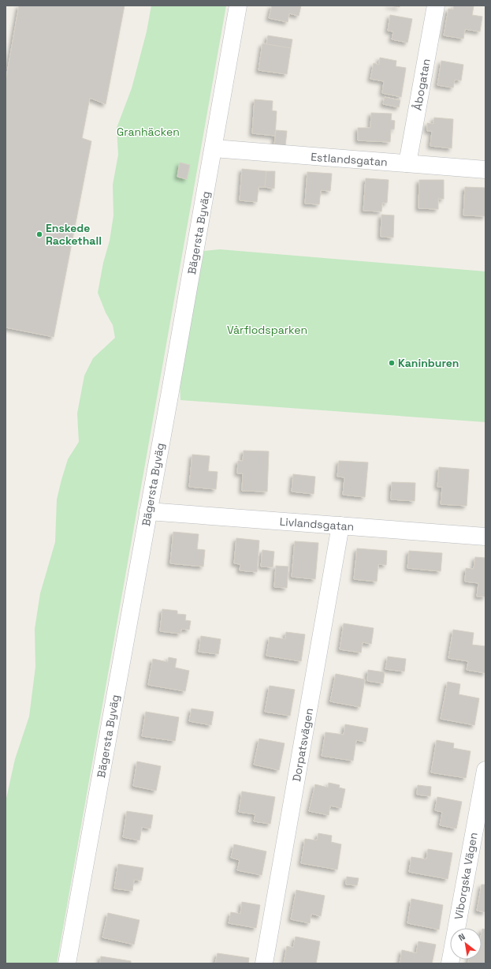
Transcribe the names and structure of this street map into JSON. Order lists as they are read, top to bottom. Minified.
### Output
{"streets":{"street":["Åbogatan","Estlandsgatan","Bägersta Byväg","Livlandsgatan","Dorpatsvägen","Viborgska Vägen"]},"crossings":[["Åbogatan","Estlandsgatan"],["Estlandsgatan","Bägersta Byväg"],["Bägersta Byväg","Livlandsgatan"],["Livlandsgatan","Dorpatsvägen"]],"parks":["Granhäcken","Vårflodsparken"],"places":["Enskede Rackethall","Kaninburen"],"north":"top left"}
